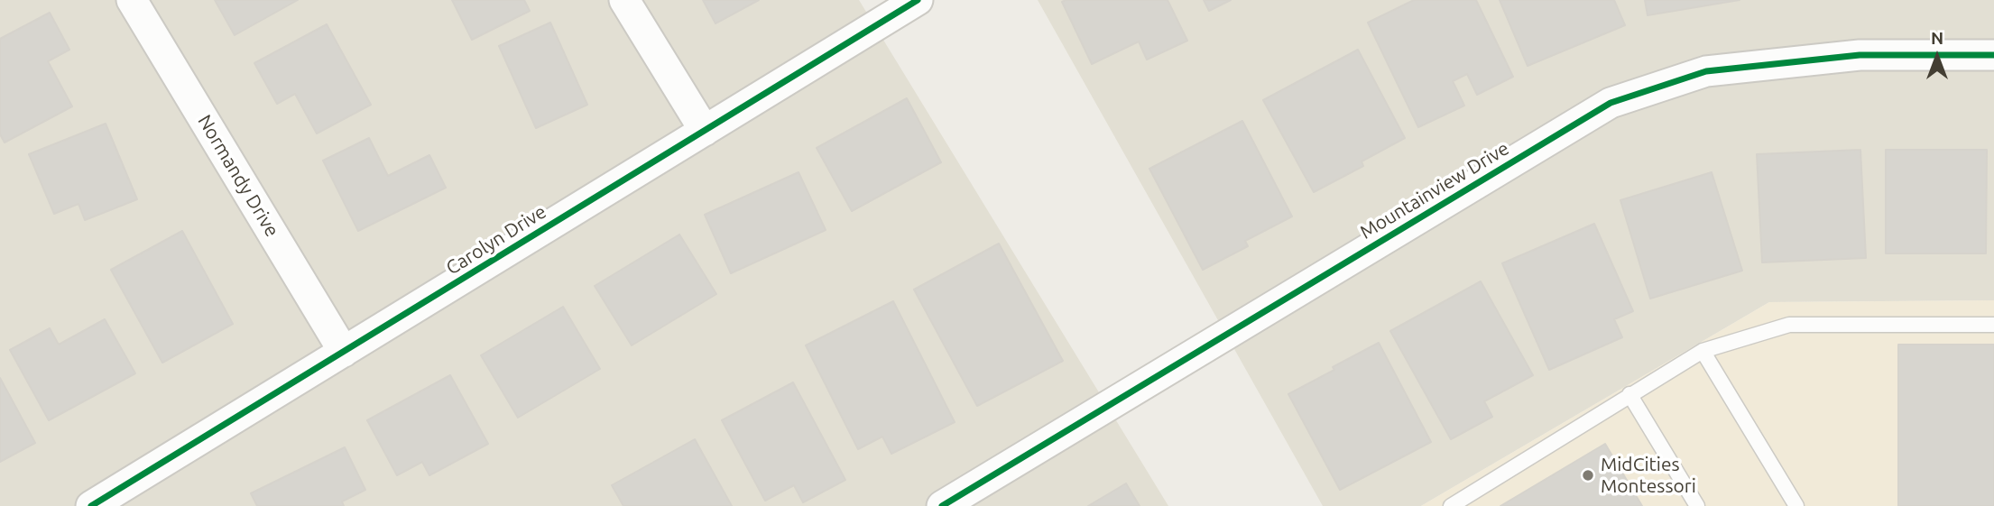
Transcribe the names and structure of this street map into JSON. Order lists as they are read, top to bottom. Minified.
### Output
{"streets":{"street":["Normandy Drive","Mountainview Drive","Carolyn Drive"]},"crossings":[["Normandy Drive","Carolyn Drive"]],"places":["MidCities Montessori"],"north":"top"}
